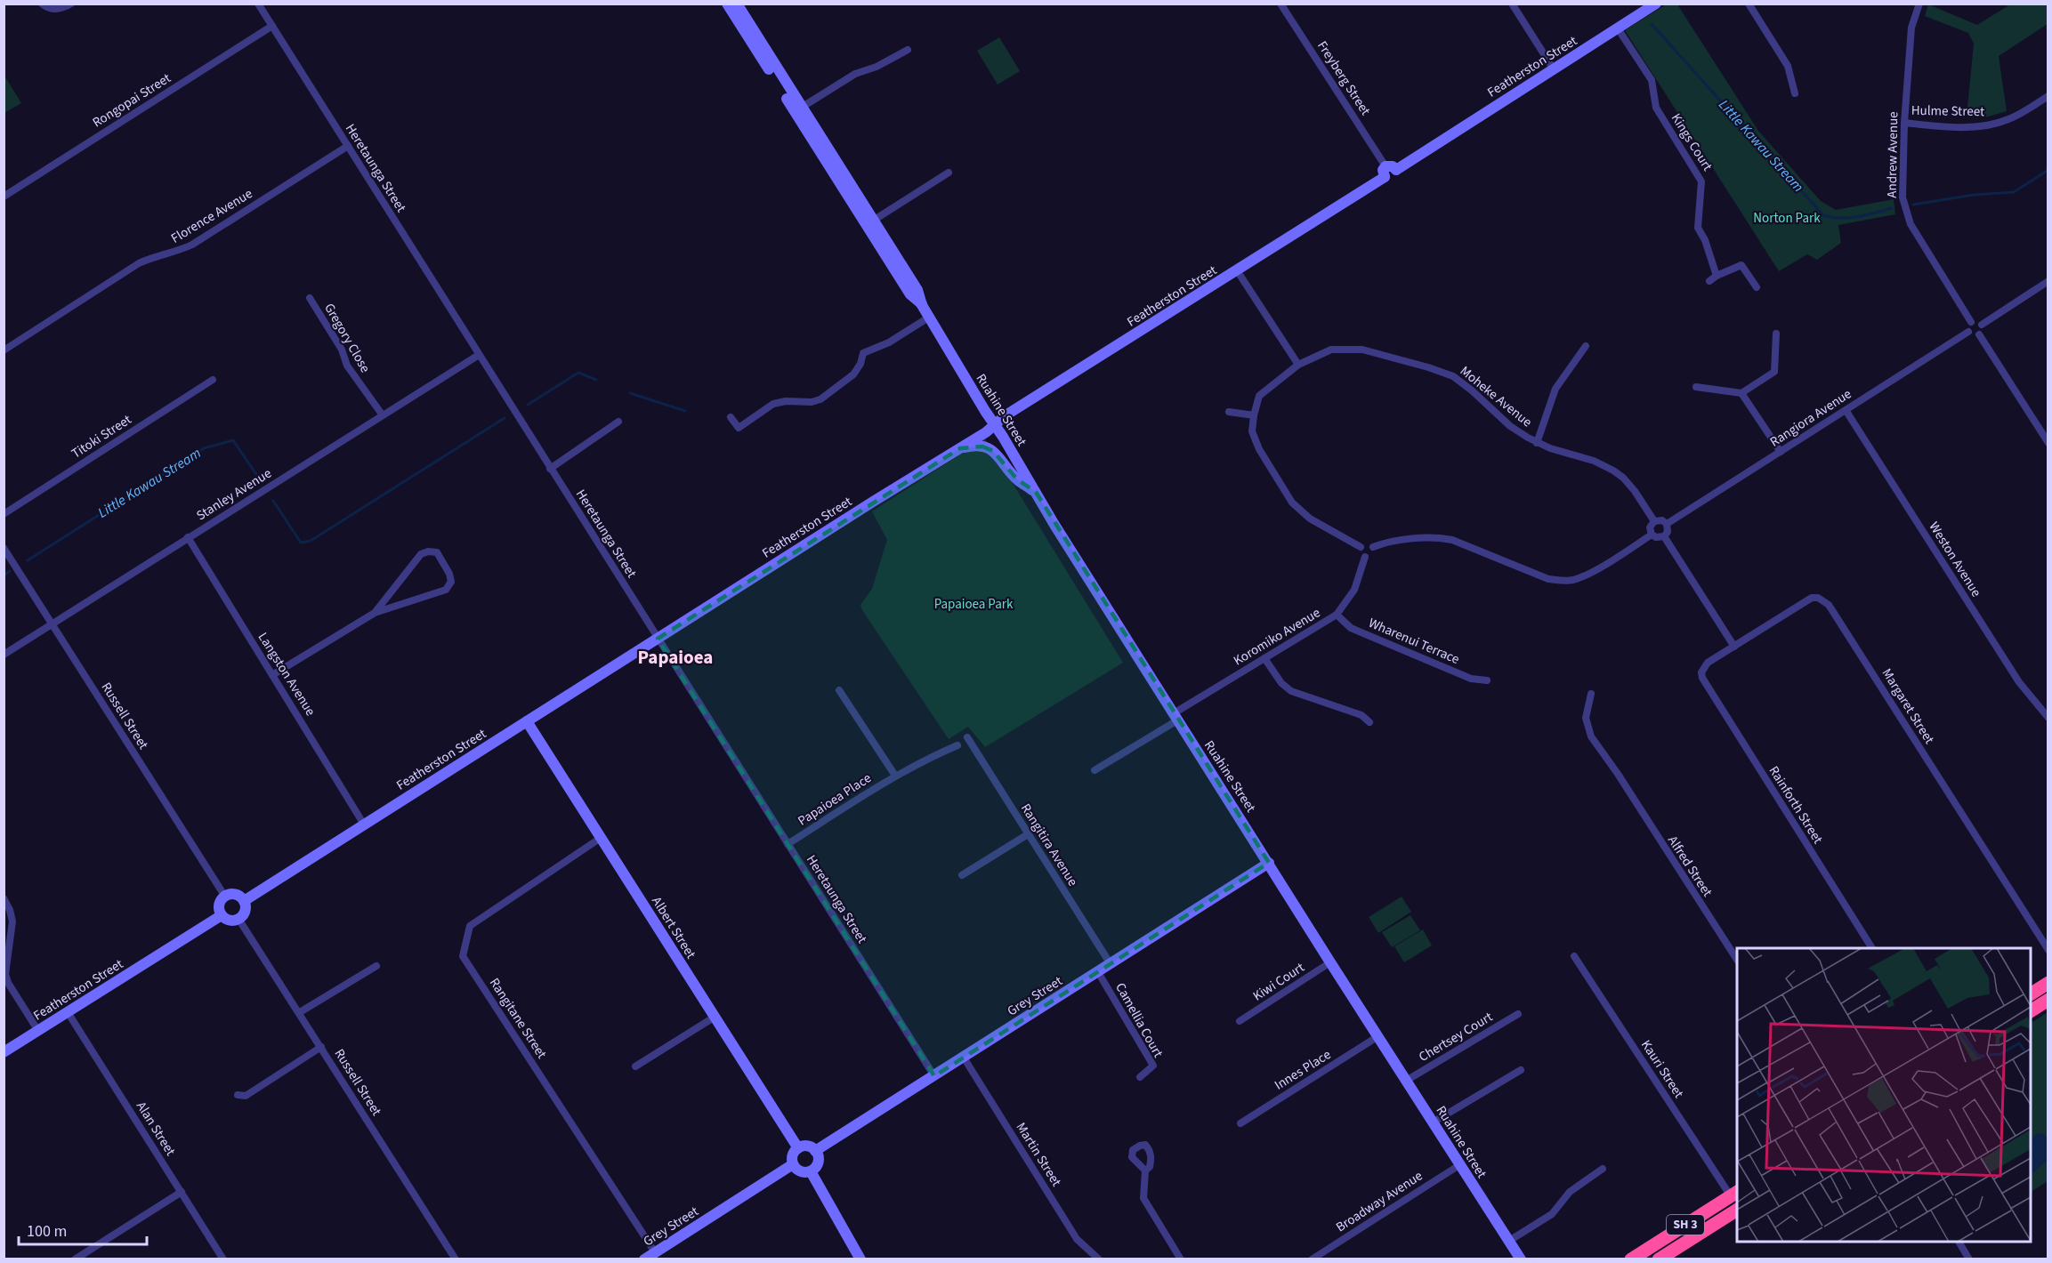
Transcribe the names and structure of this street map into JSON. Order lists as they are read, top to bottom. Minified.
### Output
{"streets":{"highway":["SH 3"],"main road":["Featherston Street","Ruahine Street","Albert Street","Grey Street"],"street":["Freyberg Street","Rongopai Street","Hulme Street","Kings Court","Andrew Avenue","Heretaunga Street","Florence Avenue","Gregory Close","Moheke Avenue","Rangiora Avenue","Titoki Street","Stanley Avenue","Weston Avenue","Koromiko Avenue","Wharenui Terrace","Langston Avenue","Margaret Street","Russell Street","Papaioea Place","Rainforth Street","Rangitira Avenue","Alfred Street","Kiwi Court","Rangitane Street","Camellia Court","Chertsey Court","Kauri Street","Innes Place","Alan Street","Martin Street","Broadway Avenue"]},"crossings":[["Featherston Street","Freyberg Street"],["Featherston Street","Kings Court"],["Featherston Street","Heretaunga Street"],["Featherston Street","Ruahine Street"],["Featherston Street","Langston Avenue"],["Featherston Street","Russell Street"],["Featherston Street","Albert Street"],["Featherston Street","Alan Street"],["Rongopai Street","Heretaunga Street"],["Hulme Street","Andrew Avenue"],["Andrew Avenue","Rangiora Avenue"],["Heretaunga Street","Florence Avenue"],["Heretaunga Street","Stanley Avenue"],["Heretaunga Street","Papaioea Place"],["Heretaunga Street","Grey Street"],["Gregory Close","Stanley Avenue"],["Moheke Avenue","Rangiora Avenue"],["Ruahine Street","Koromiko Avenue"],["Ruahine Street","Kiwi Court"],["Ruahine Street","Grey Street"],["Ruahine Street","Chertsey Court"],["Ruahine Street","Innes Place"],["Ruahine Street","Broadway Avenue"],["Rangiora Avenue","Weston Avenue"],["Stanley Avenue","Langston Avenue"],["Stanley Avenue","Russell Street"],["Koromiko Avenue","Wharenui Terrace"],["Margaret Street","Rainforth Street"],["Rangitira Avenue","Grey Street"],["Albert Street","Grey Street"],["Albert Street","Rangitane Street"],["Grey Street","Rangitane Street"],["Grey Street","Camellia Court"],["Grey Street","Martin Street"],["Kauri Street","SH 3"]],"districts":["Papaioea"],"water":["Little Kawau Stream"],"parks":["Norton Park","Papaioea Park"],"scale_bar":"100 m"}
